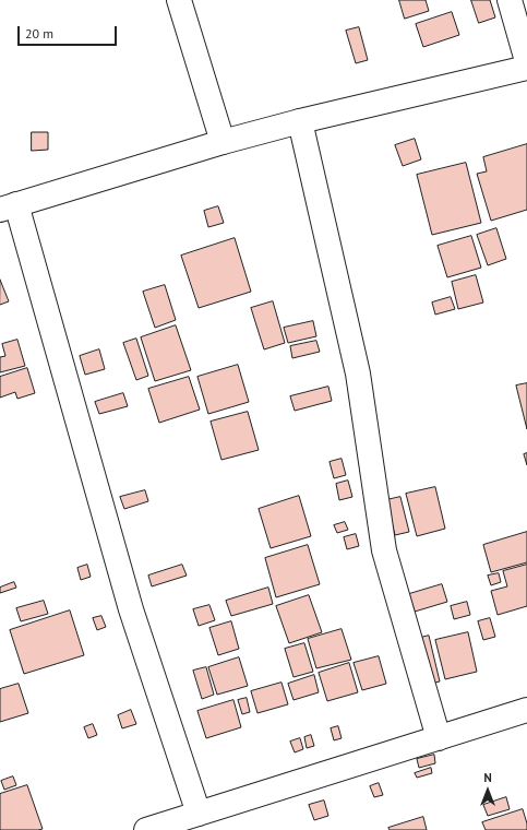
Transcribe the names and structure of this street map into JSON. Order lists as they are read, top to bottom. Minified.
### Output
{"scale_bar":"20 m","north":"top"}
